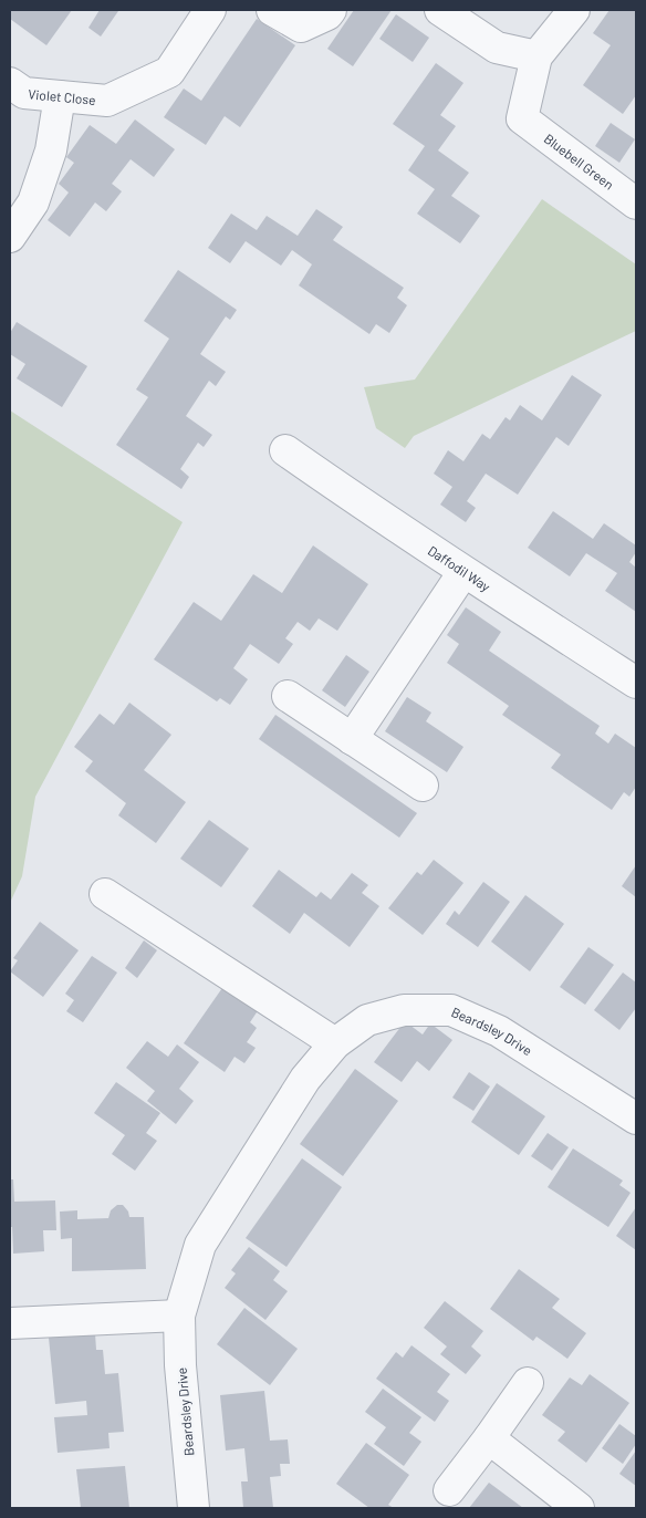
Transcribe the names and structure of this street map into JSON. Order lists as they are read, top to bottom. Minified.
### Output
{"streets":{"street":["Violet Close","Bluebell Green","Daffodil Way","Beardsley Drive"]}}
